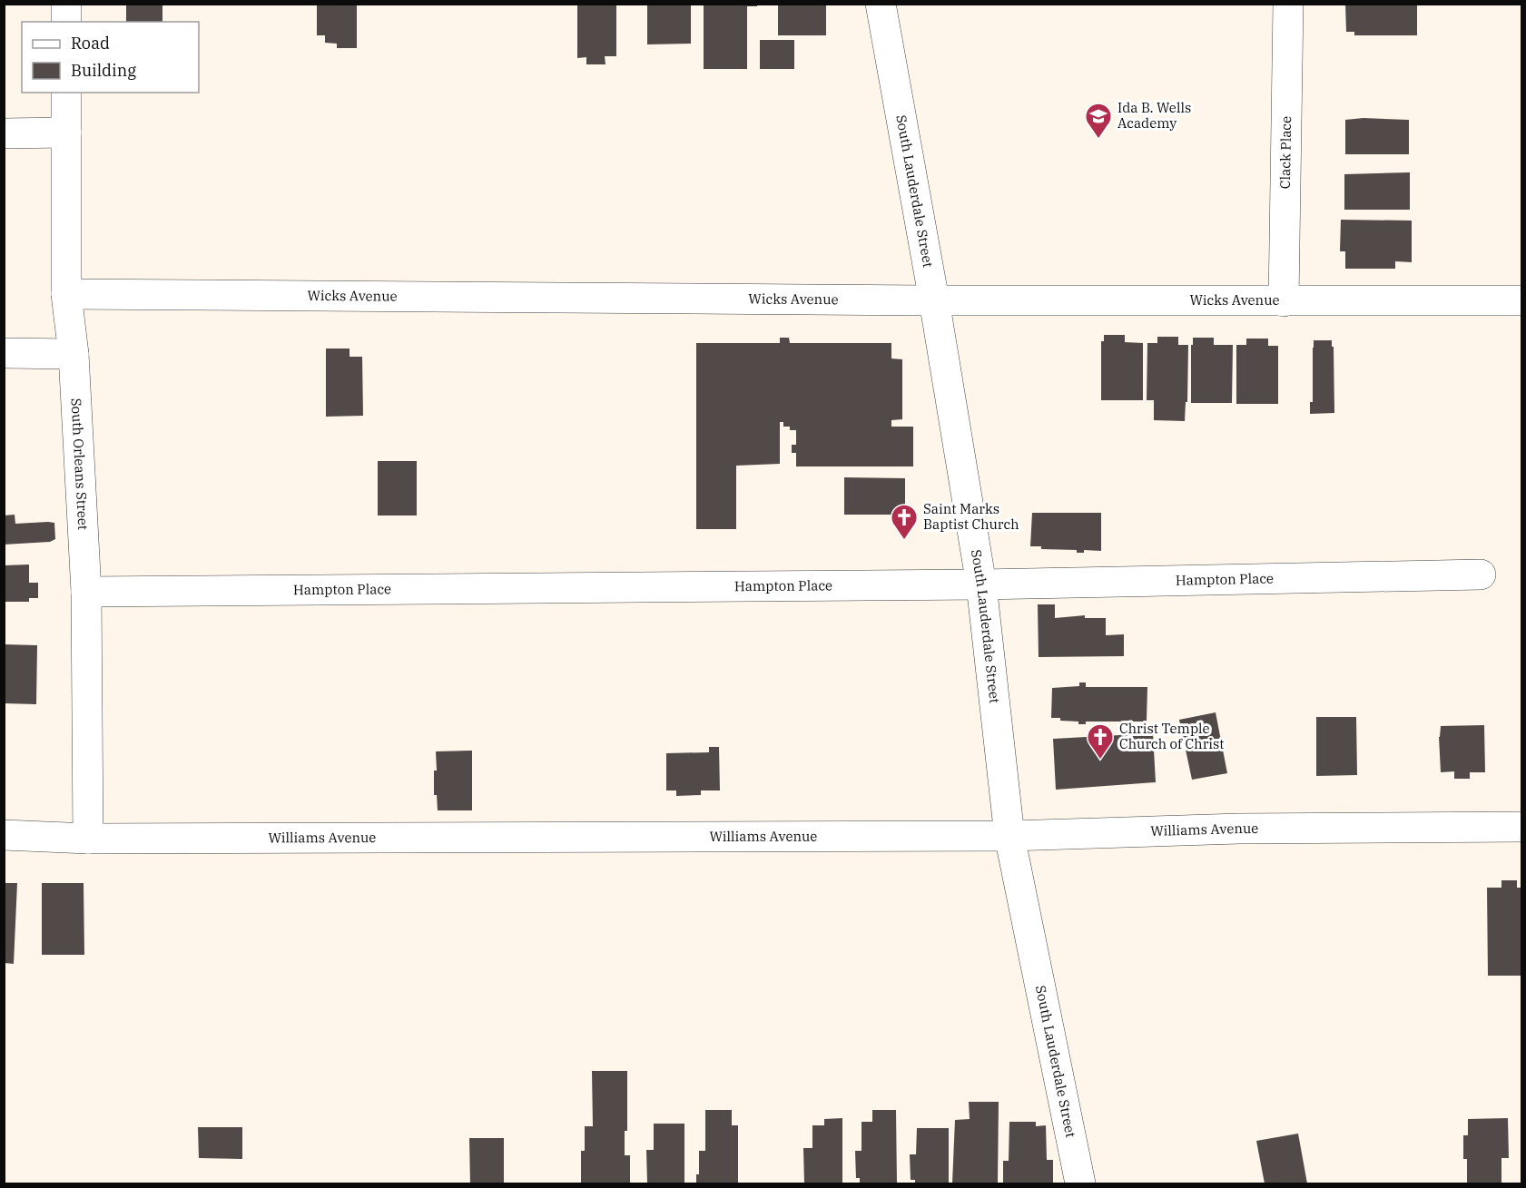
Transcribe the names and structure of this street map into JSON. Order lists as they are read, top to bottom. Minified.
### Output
{"streets":{"street":["Clack Place","South Lauderdale Street","Wicks Avenue","South Orleans Street","Hampton Place","Williams Avenue"]},"crossings":[["Clack Place","Wicks Avenue"],["South Lauderdale Street","Wicks Avenue"],["South Lauderdale Street","Hampton Place"],["South Lauderdale Street","Williams Avenue"],["Wicks Avenue","South Orleans Street"],["South Orleans Street","Hampton Place"],["South Orleans Street","Williams Avenue"]],"places":{"school or university":["Ida B. Wells Academy"],"church":["Saint Marks Baptist Church","Christ Temple Church of Christ"]},"legend":["Road","Building"]}
